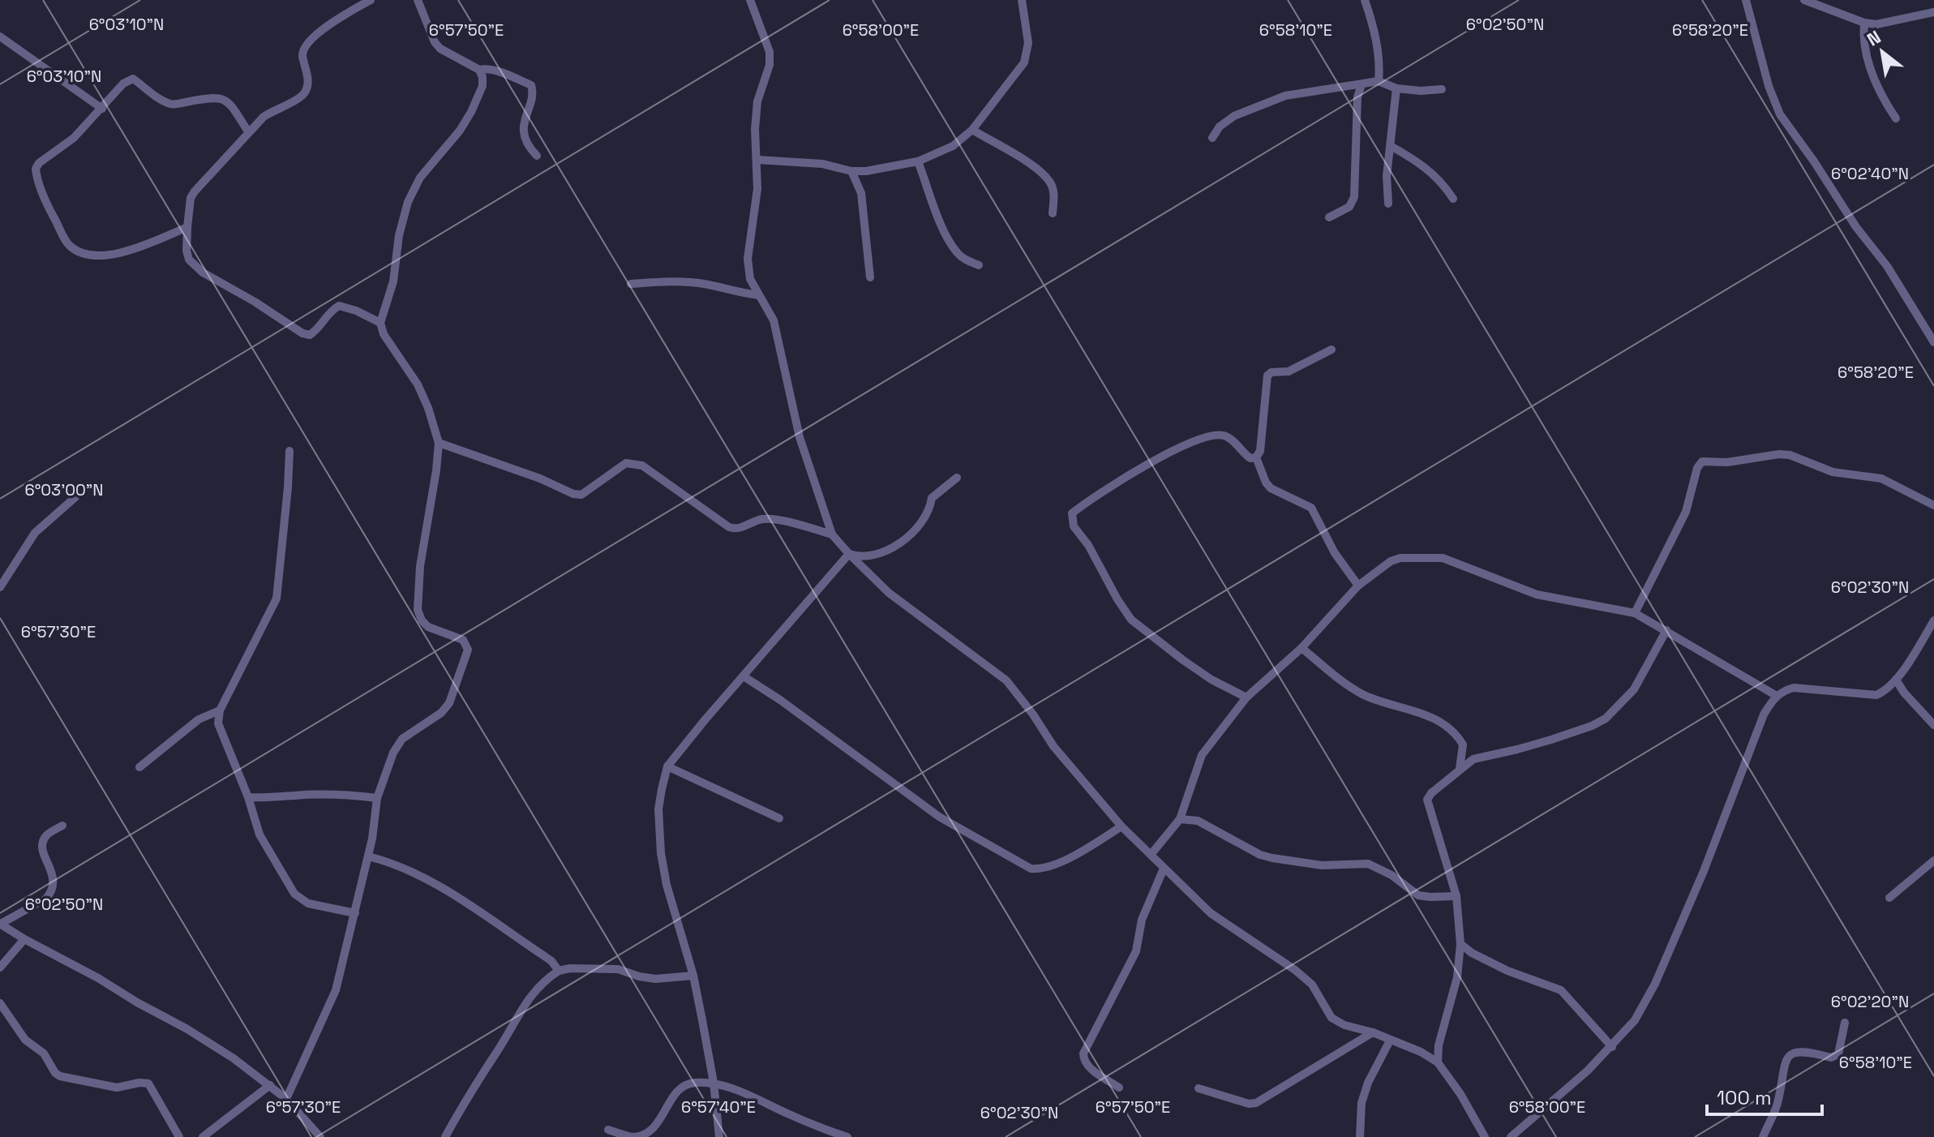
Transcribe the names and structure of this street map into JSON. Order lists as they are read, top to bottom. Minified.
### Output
{"scale_bar":"100 m","north":"top left","coordinates":["6°03'10\"N","6°02'50\"N","6°58'20\"E","6°57'50\"E","6°58'00\"E","6°58'10\"E","6°02'40\"N","6°03'00\"N","6°02'30\"N","6°57'30\"E","6°02'20\"N","6°57'40\"E"]}
